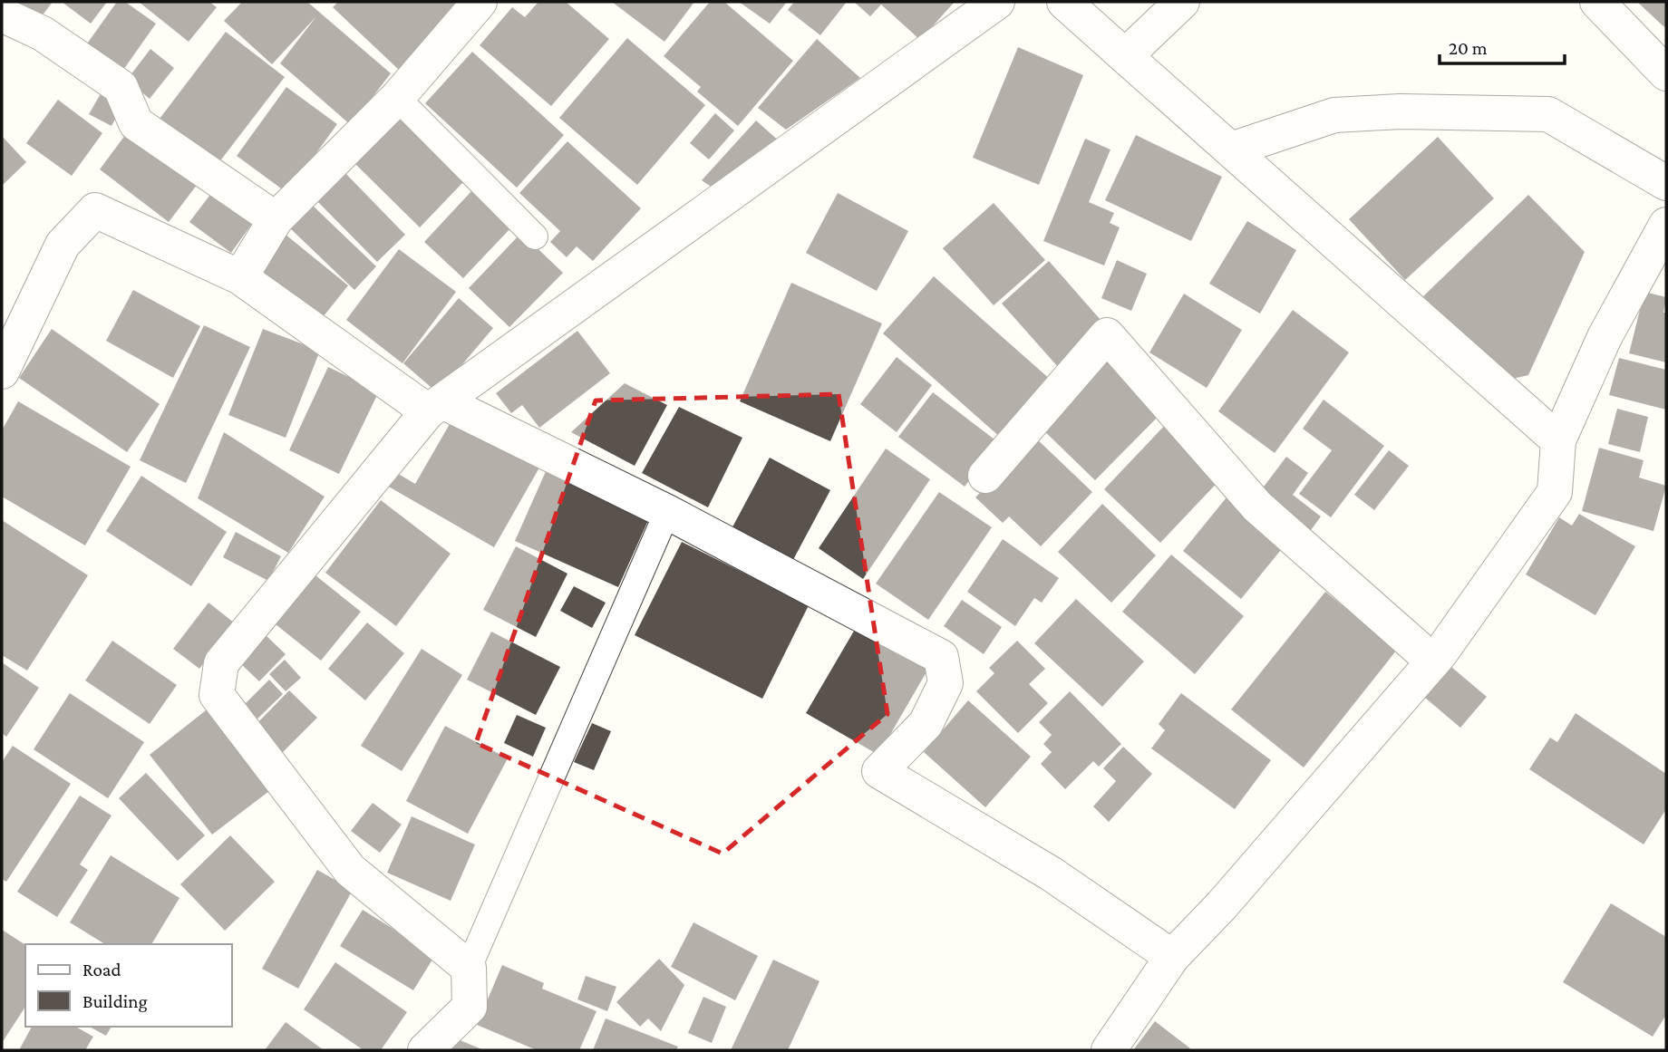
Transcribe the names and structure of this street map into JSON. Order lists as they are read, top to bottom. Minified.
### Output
{"legend":["Road","Building"],"scale_bar":"20 m"}
